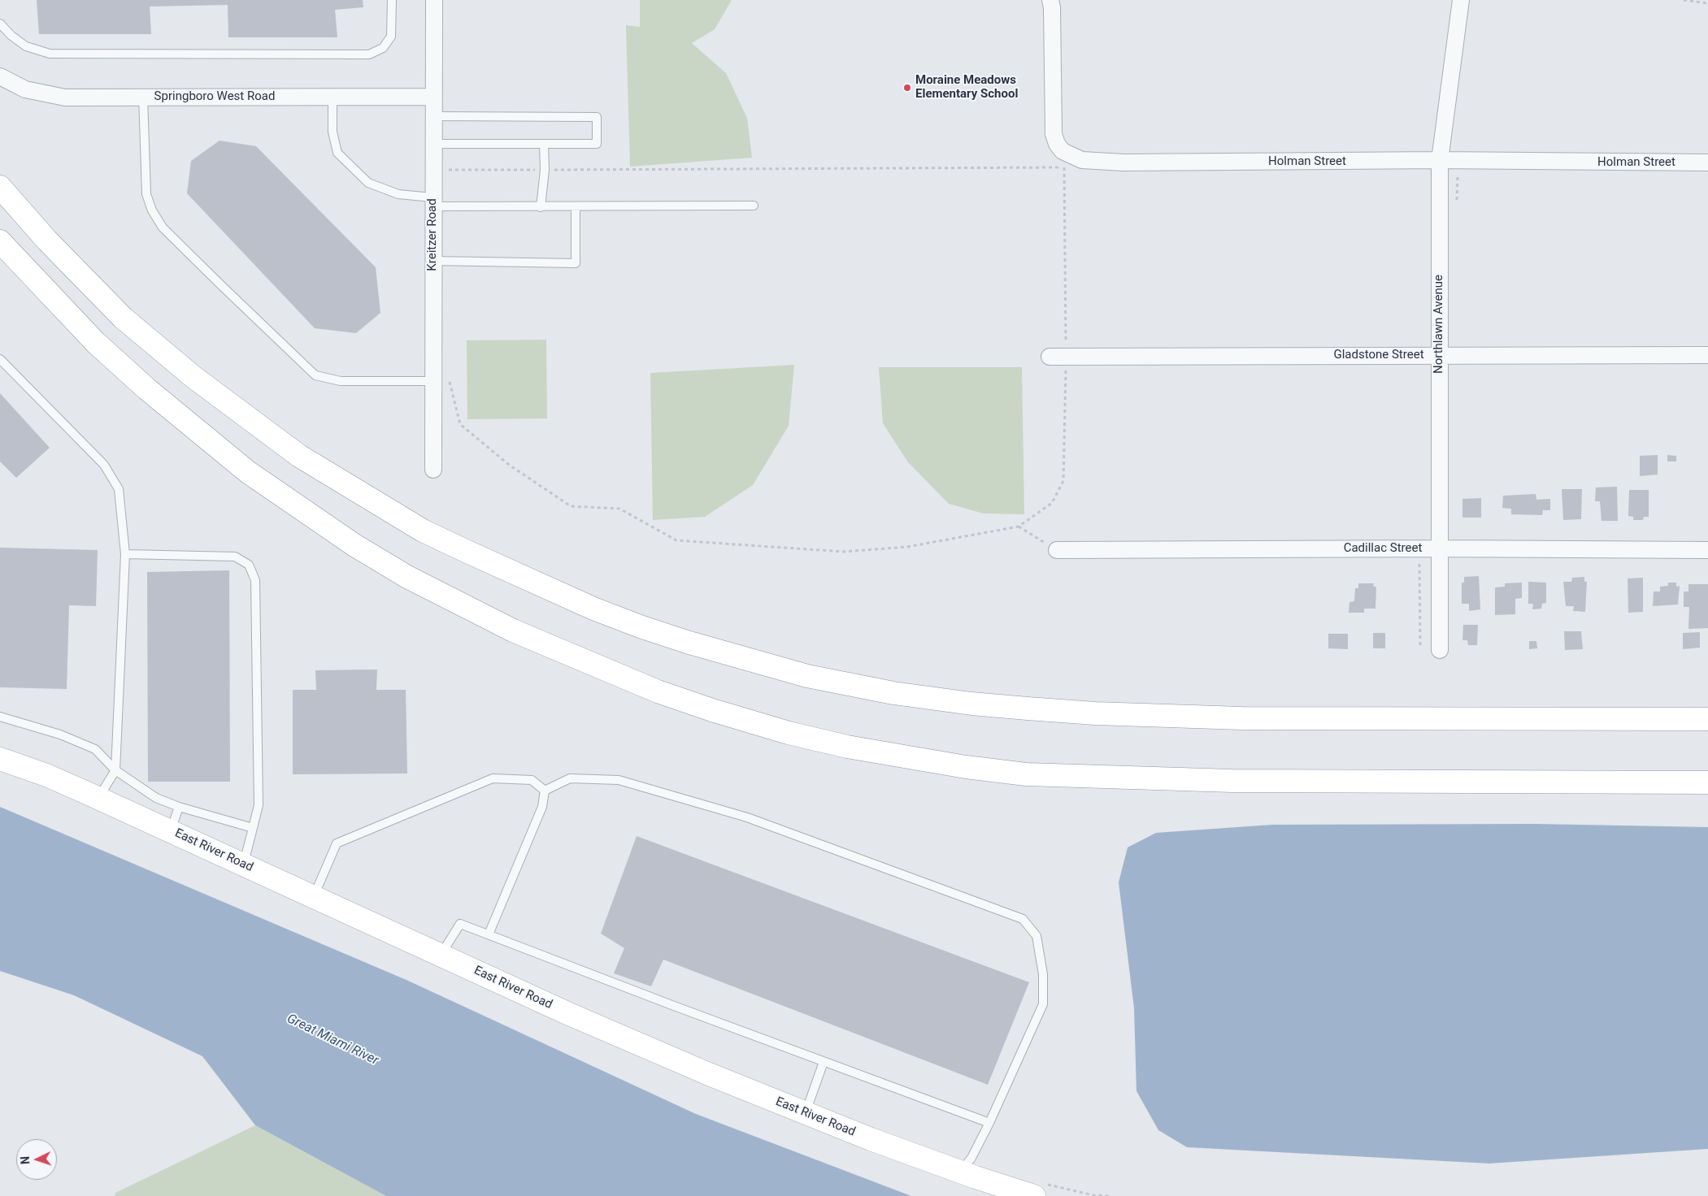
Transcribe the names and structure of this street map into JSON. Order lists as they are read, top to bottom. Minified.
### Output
{"streets":{"main road":["East River Road"],"street":["Springboro West Road","Holman Street","Kreitzer Road","Northlawn Avenue","Gladstone Street","Cadillac Street"]},"crossings":[["Springboro West Road","Kreitzer Road"],["Holman Street","Northlawn Avenue"],["Northlawn Avenue","Gladstone Street"],["Northlawn Avenue","Cadillac Street"]],"water":["Great Miami River"],"places":["Moraine Meadows Elementary School"],"north":"left"}
